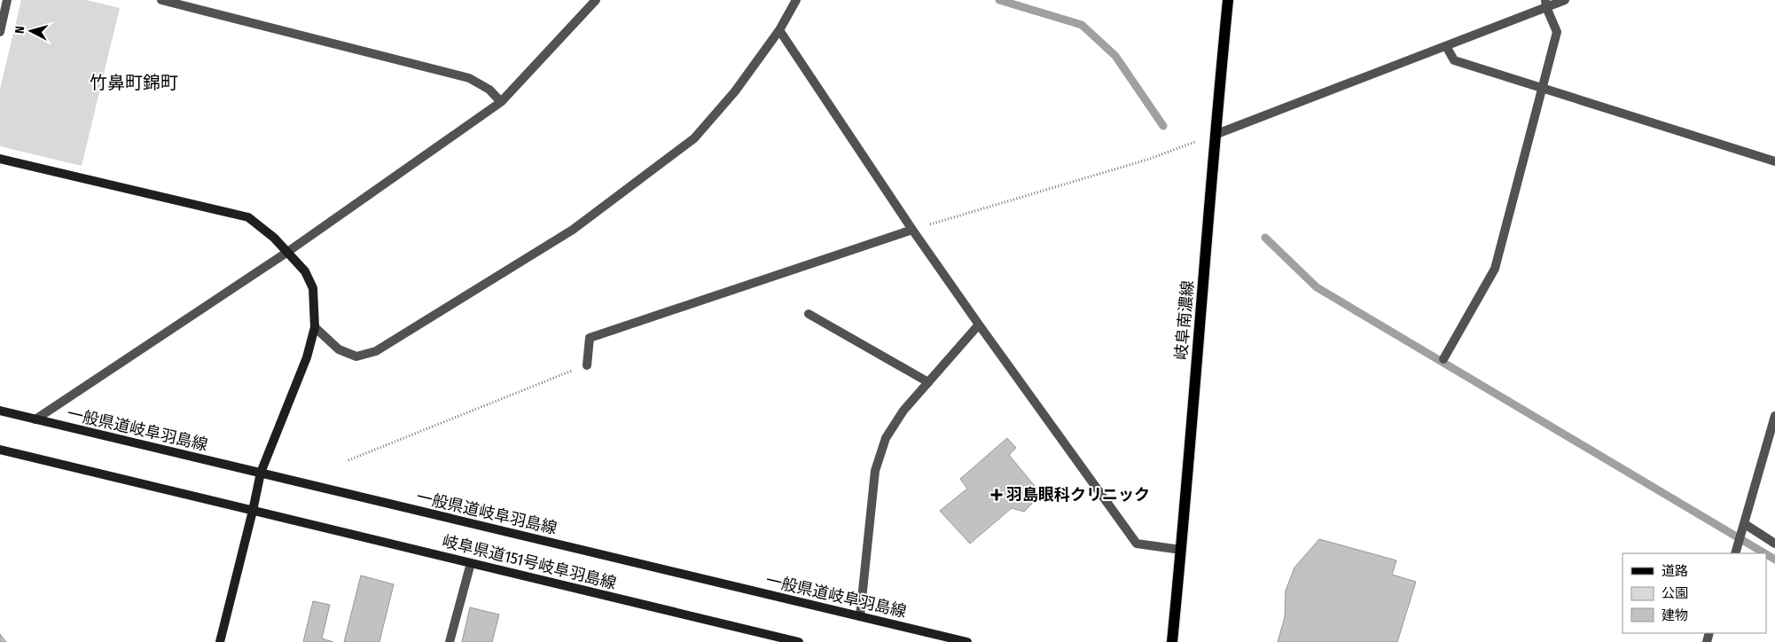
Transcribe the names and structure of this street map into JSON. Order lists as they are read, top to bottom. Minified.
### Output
{"streets":{"main road":["岐阜南濃線","一般県道岐阜羽島線","岐阜県道151号岐阜羽島線"]},"districts":["竹鼻町錦町"],"places":{"health":["羽島眼科クリニック"]},"legend":["道路","公園","建物"],"north":"left"}
